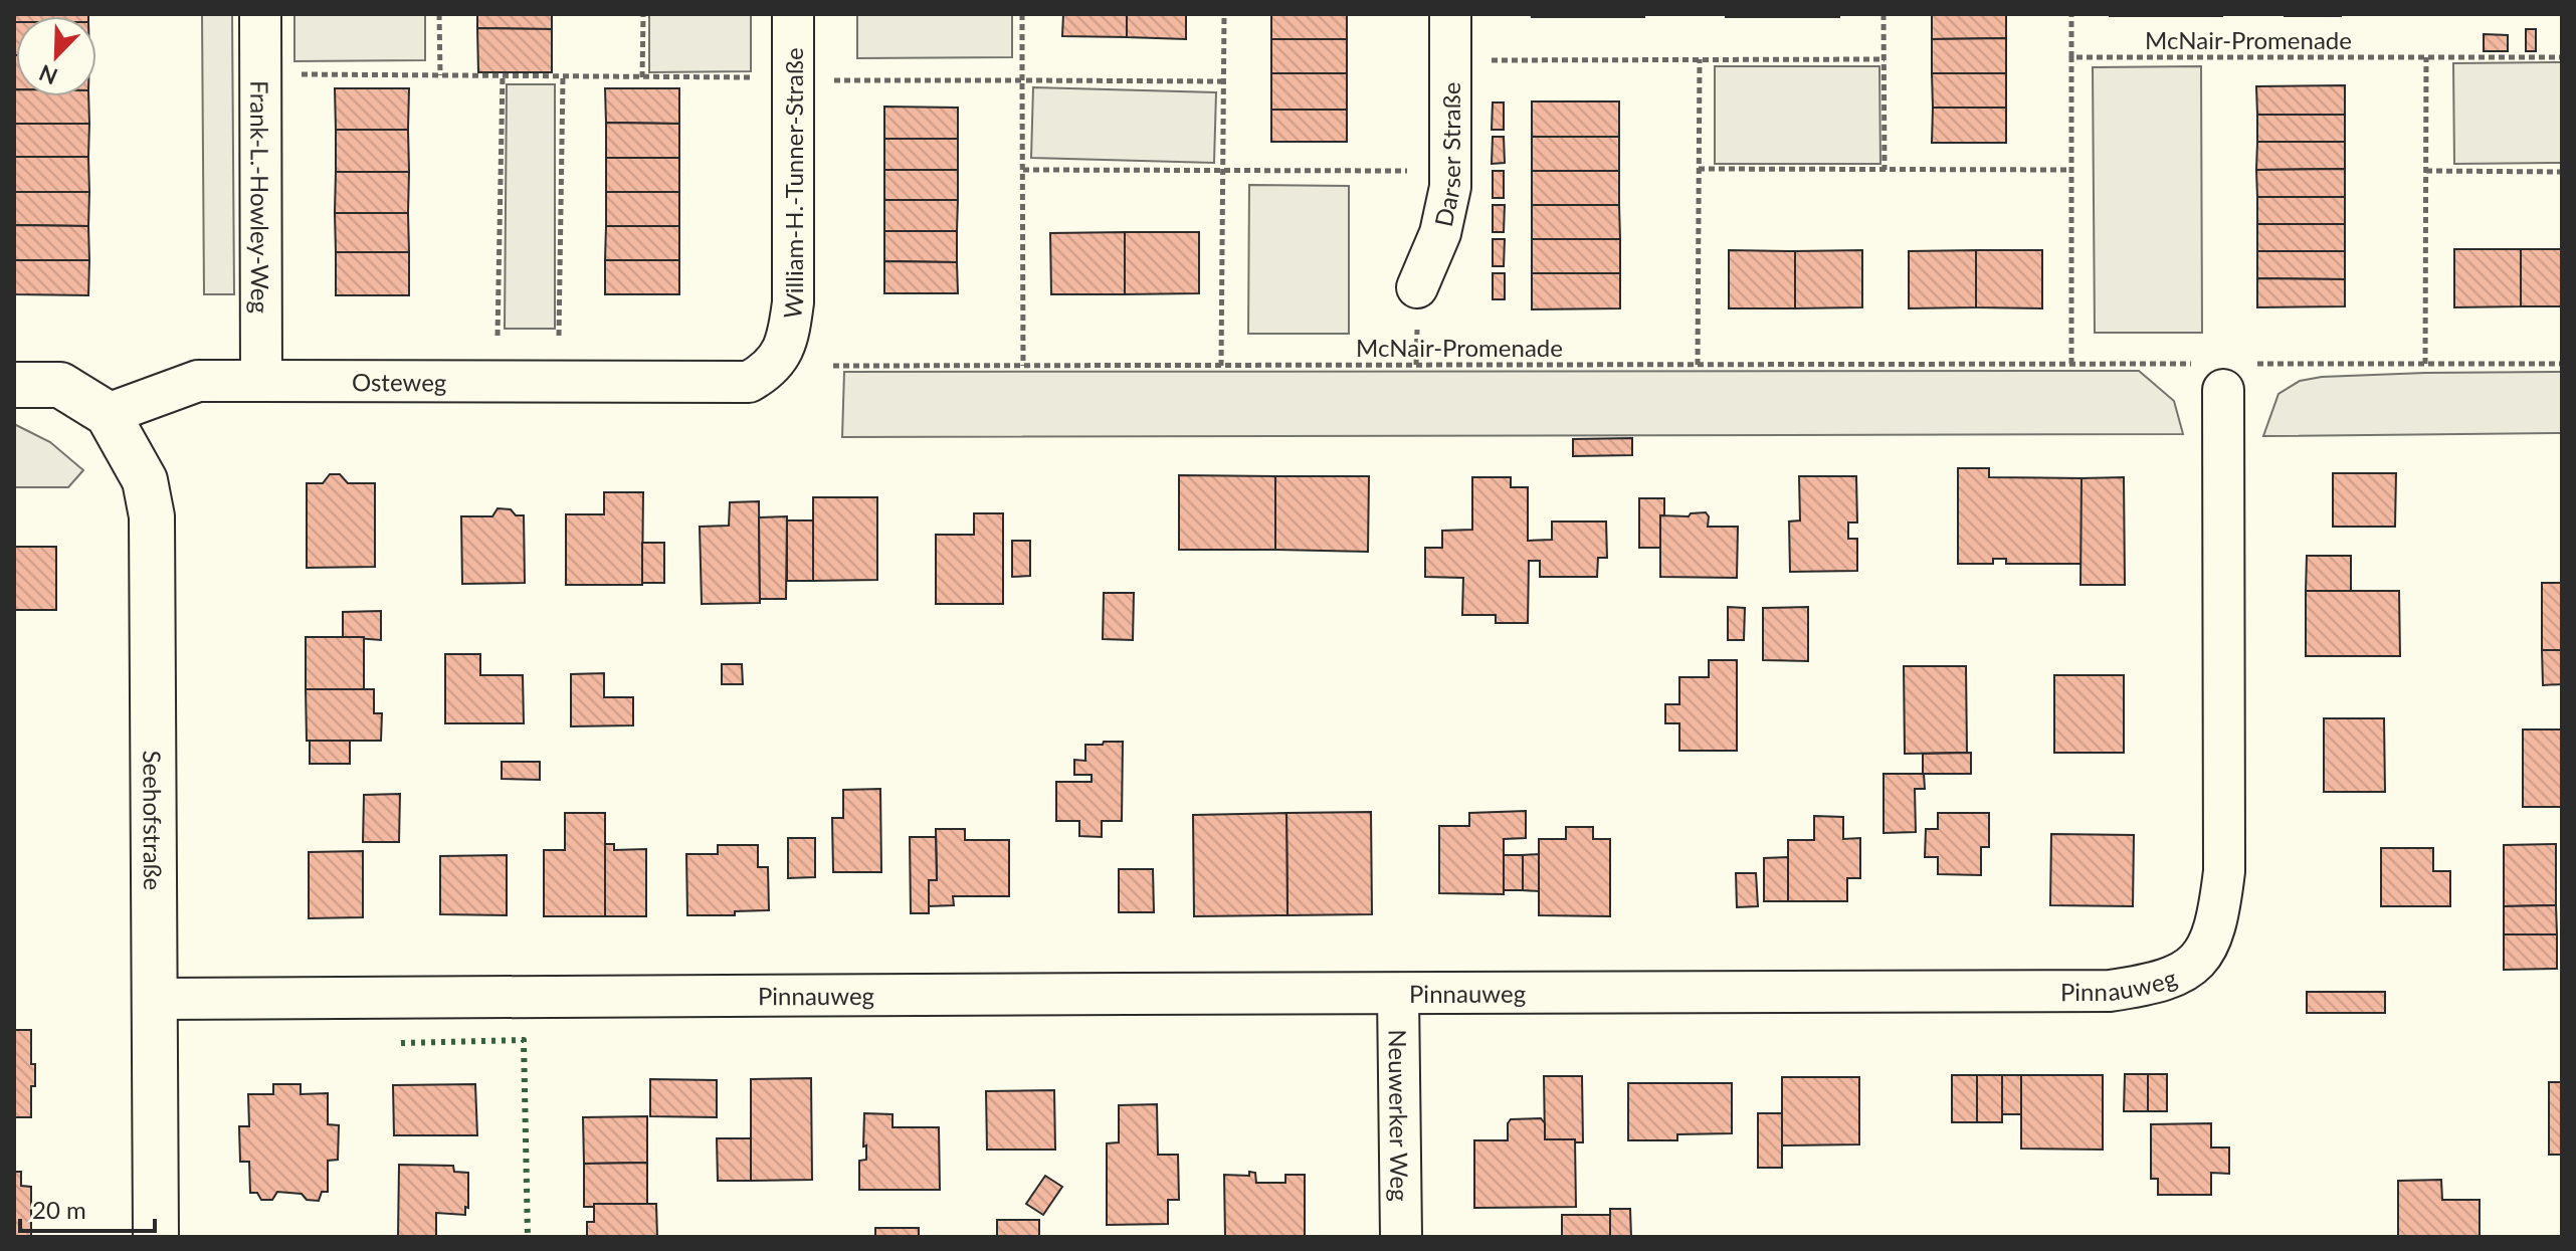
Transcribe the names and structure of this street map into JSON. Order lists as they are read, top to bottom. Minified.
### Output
{"streets":{"street":["Darser Straße","William-H.-Tunner-Straße","Frank-L.-Howley-Weg","Osteweg","Seehofstraße","Pinnauweg","Neuwerker Weg"],"path":["McNair-Promenade"]},"crossings":[["McNair-Promenade","Pinnauweg"],["William-H.-Tunner-Straße","Osteweg"],["Frank-L.-Howley-Weg","Osteweg"],["Osteweg","Seehofstraße"],["Seehofstraße","Pinnauweg"],["Pinnauweg","Neuwerker Weg"]],"scale_bar":"20 m","north":"bottom left"}
